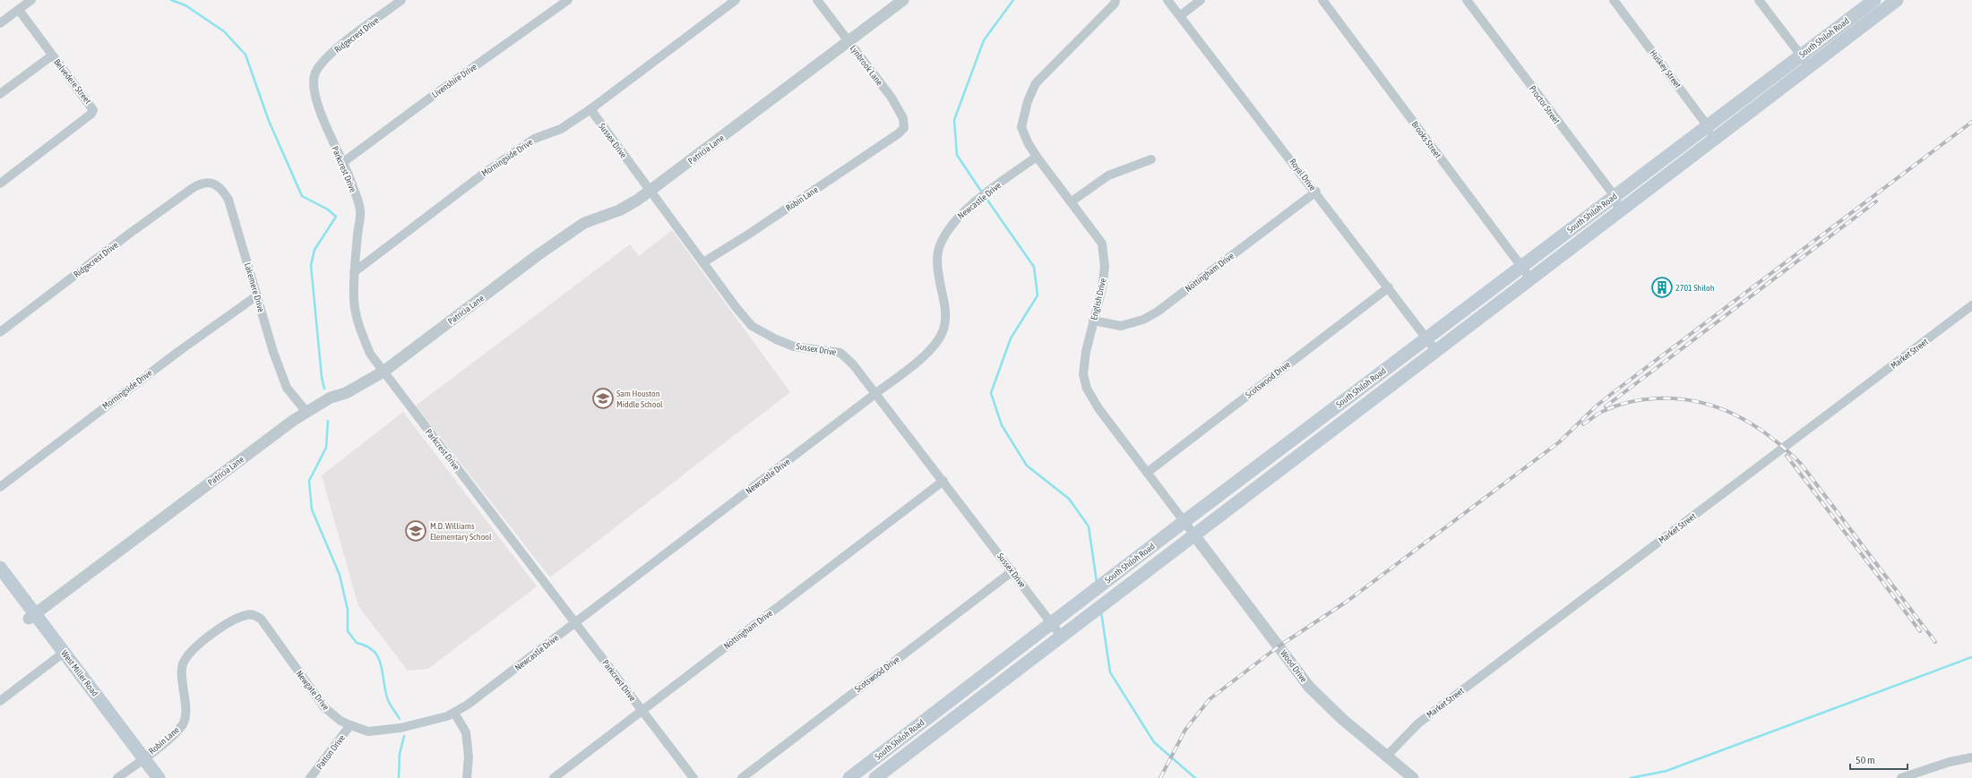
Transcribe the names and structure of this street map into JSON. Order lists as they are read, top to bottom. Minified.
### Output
{"streets":{"main road":["South Shiloh Road","West Miller Road"],"street":["Ridgecrest Drive","Lynbrook Lane","Huskey Street","Livenshire Drive","Belvedere Street","Proctor Street","Brooks Street","Sussex Drive","Patricia Lane","Morningside Drive","Parkcrest Drive","Royal Drive","Robin Lane","Newcastle Drive","Nottingham Drive","Lakemere Drive","English Drive","Market Street","Scotswood Drive","Wood Drive","Newgate Drive","Patton Drive"]},"crossings":[["Ridgecrest Drive","Parkcrest Drive"],["Ridgecrest Drive","Lakemere Drive"],["South Shiloh Road","Huskey Street"],["South Shiloh Road","Proctor Street"],["South Shiloh Road","Brooks Street"],["South Shiloh Road","Sussex Drive"],["South Shiloh Road","Royal Drive"],["South Shiloh Road","English Drive"],["South Shiloh Road","Wood Drive"],["Lynbrook Lane","Patricia Lane"],["Lynbrook Lane","Robin Lane"],["Livenshire Drive","Parkcrest Drive"],["Sussex Drive","Patricia Lane"],["Sussex Drive","Morningside Drive"],["Sussex Drive","Robin Lane"],["Sussex Drive","Newcastle Drive"],["Sussex Drive","Nottingham Drive"],["Sussex Drive","Scotswood Drive"],["Patricia Lane","Parkcrest Drive"],["Patricia Lane","Lakemere Drive"],["Patricia Lane","West Miller Road"],["Morningside Drive","Parkcrest Drive"],["Morningside Drive","Lakemere Drive"],["Parkcrest Drive","Newcastle Drive"],["Parkcrest Drive","Nottingham Drive"],["Royal Drive","Nottingham Drive"],["Royal Drive","Scotswood Drive"],["Robin Lane","West Miller Road"],["Robin Lane","Newgate Drive"],["Newcastle Drive","English Drive"],["Newcastle Drive","Newgate Drive"],["Nottingham Drive","English Drive"],["English Drive","Scotswood Drive"],["English Drive","Wood Drive"],["Market Street","Wood Drive"],["Newgate Drive","Patton Drive"]],"places":{"building":["2701 Shiloh"],"school or university":["Sam Houston Middle School","M.D. Williams Elementary School"]},"scale_bar":"50 m"}
